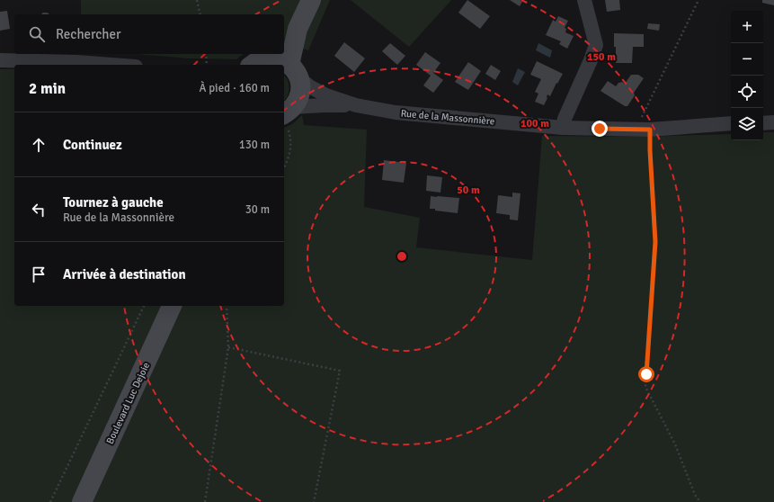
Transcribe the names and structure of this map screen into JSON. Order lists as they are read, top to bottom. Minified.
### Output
{"streets":{"main road":["Boulevard Luc Dejoie"],"street":["Rue de la Massonnière"]},"page":{"map_buttons":["+","−"],"search":"Rechercher","heading":["2 min","À pied · 160 m"],"list":[["Continuez","130 m"],["Tournez à gauche","Rue de la Massonnière","30 m"],"Arrivée à destination"]},"rings":["150 m","100 m","50 m"]}
